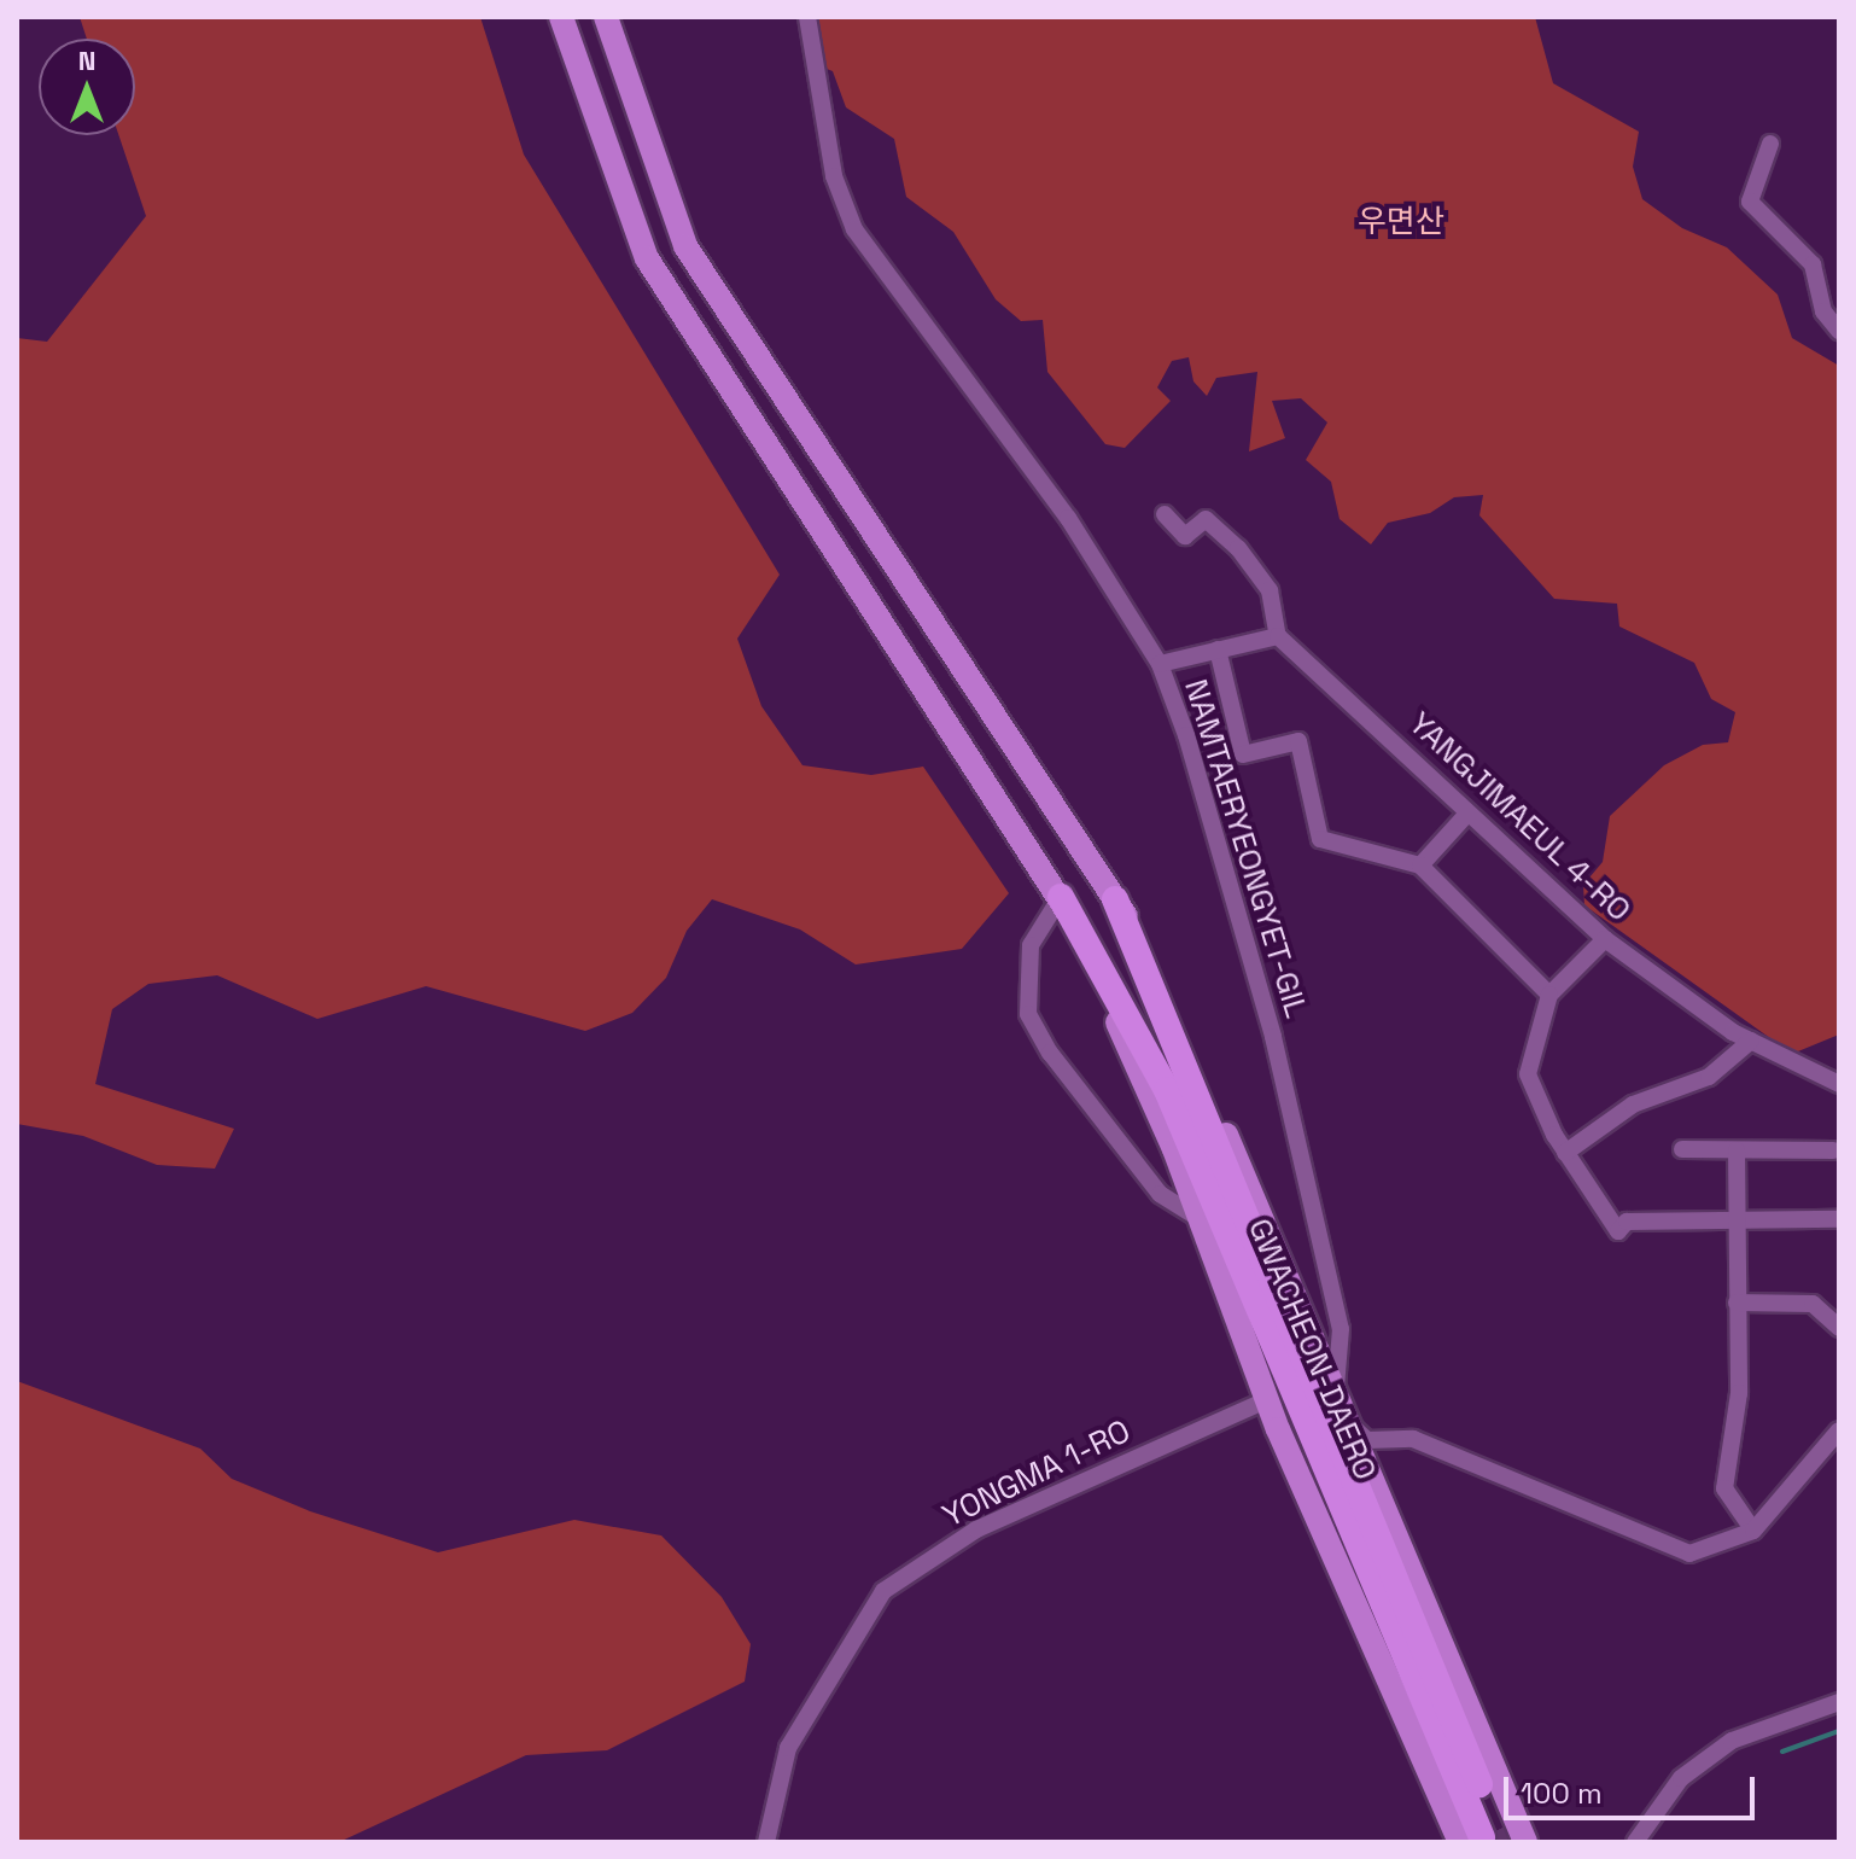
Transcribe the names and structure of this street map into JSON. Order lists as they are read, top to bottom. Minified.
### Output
{"streets":{"highway":["GWACHEON-DAERO"],"street":["YANGJIMAEUL 4-RO","NAMTAERYEONGYET-GIL","YONGMA 1-RO"]},"parks":["우면산"],"scale_bar":"100 m","north":"top"}
